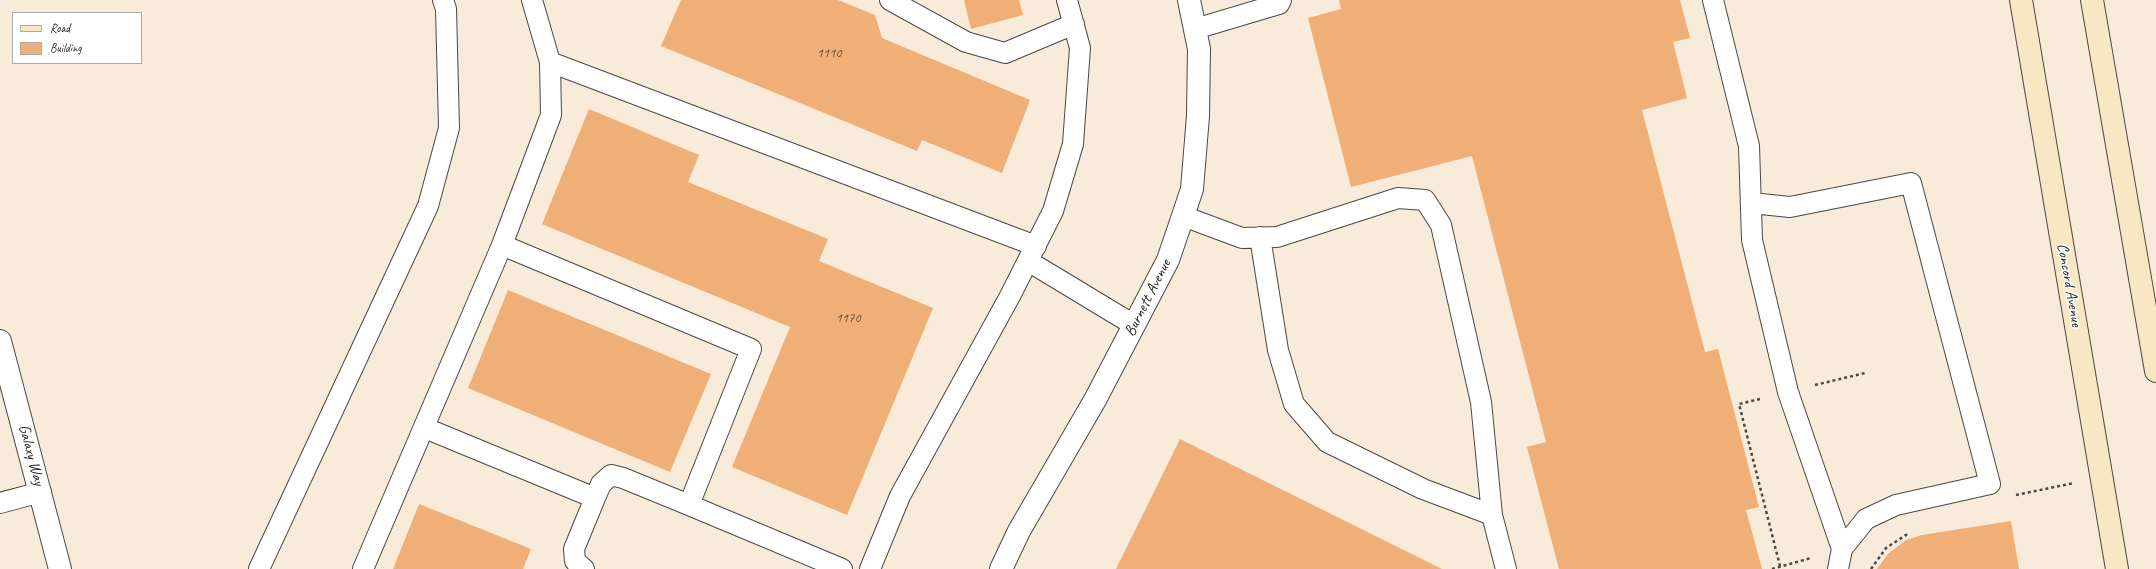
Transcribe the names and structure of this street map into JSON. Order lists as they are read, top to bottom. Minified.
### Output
{"streets":{"main road":["Concord Avenue"],"street":["Burnett Avenue","Galaxy Way"]},"house_numbers":["1110","1170"],"legend":["Road","Building"]}
